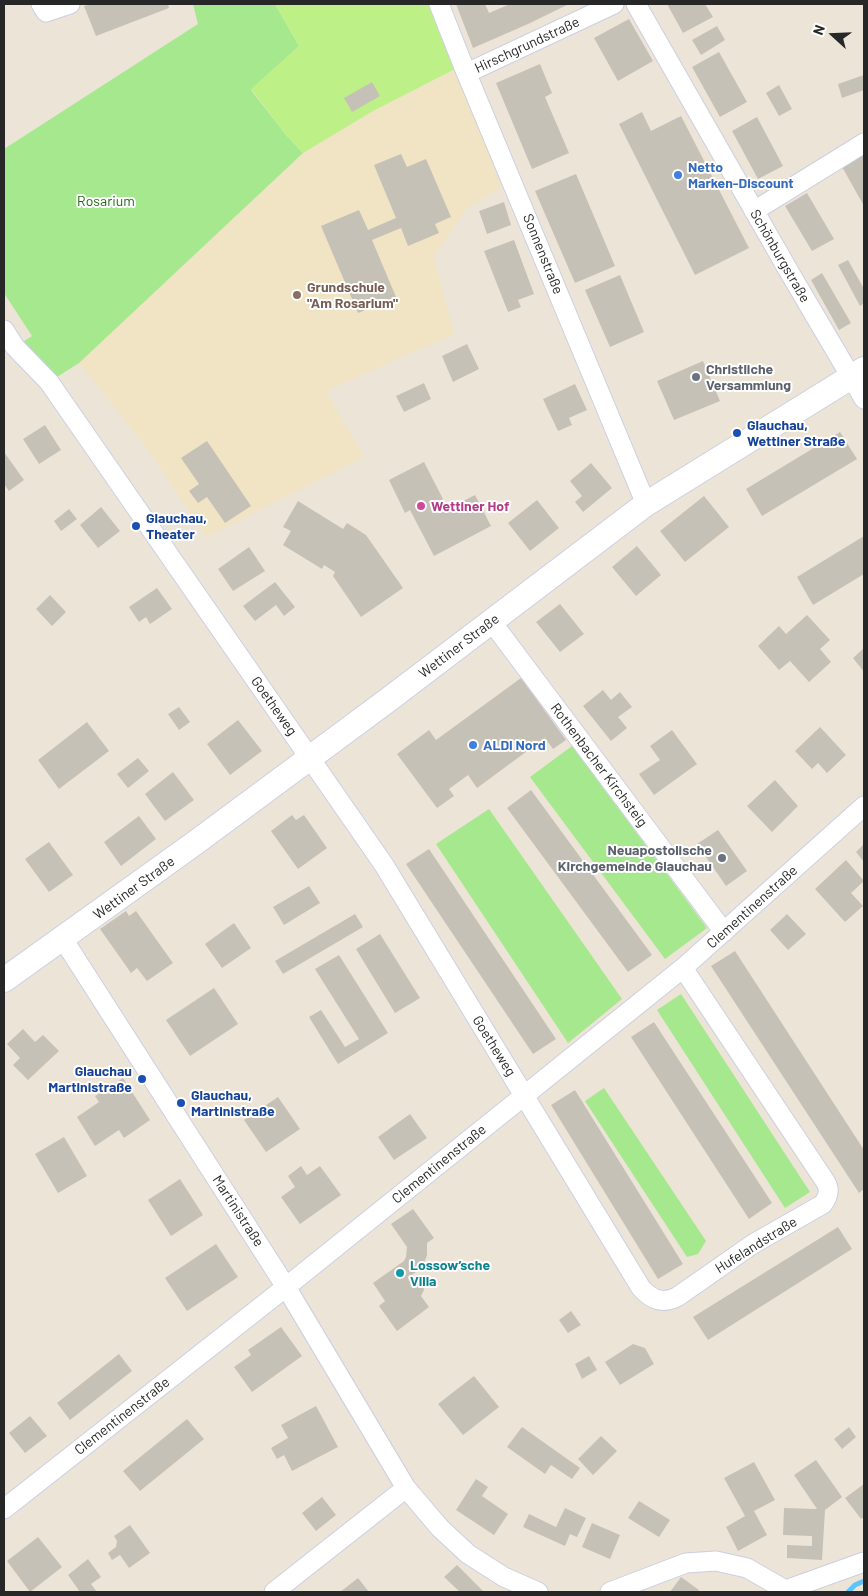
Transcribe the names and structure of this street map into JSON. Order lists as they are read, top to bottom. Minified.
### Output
{"streets":{"street":["Hirschgrundstraße","Sonnenstraße","Schönburgstraße","Wettiner Straße","Goetheweg","Rothenbacher Kirchsteig","Clementinenstraße","Martinistraße","Hufelandstraße"]},"crossings":[["Hirschgrundstraße","Sonnenstraße"],["Sonnenstraße","Wettiner Straße"],["Schönburgstraße","Wettiner Straße"],["Wettiner Straße","Goetheweg"],["Wettiner Straße","Rothenbacher Kirchsteig"],["Wettiner Straße","Martinistraße"],["Goetheweg","Clementinenstraße"],["Goetheweg","Hufelandstraße"],["Rothenbacher Kirchsteig","Clementinenstraße"],["Clementinenstraße","Martinistraße"],["Clementinenstraße","Hufelandstraße"]],"parks":["Rosarium"],"places":["Netto Marken-Discount","Grundschule \"Am Rosarium\"","Christliche Versammlung","Glauchau, Wettiner Straße","Wettiner Hof","Glauchau, Theater","ALDI Nord","Neuapostolische Kirchgemeinde Glauchau","Glauchau Martinistraße","Glauchau, Martinistraße","Lossow’sche Villa"],"north":"left"}
